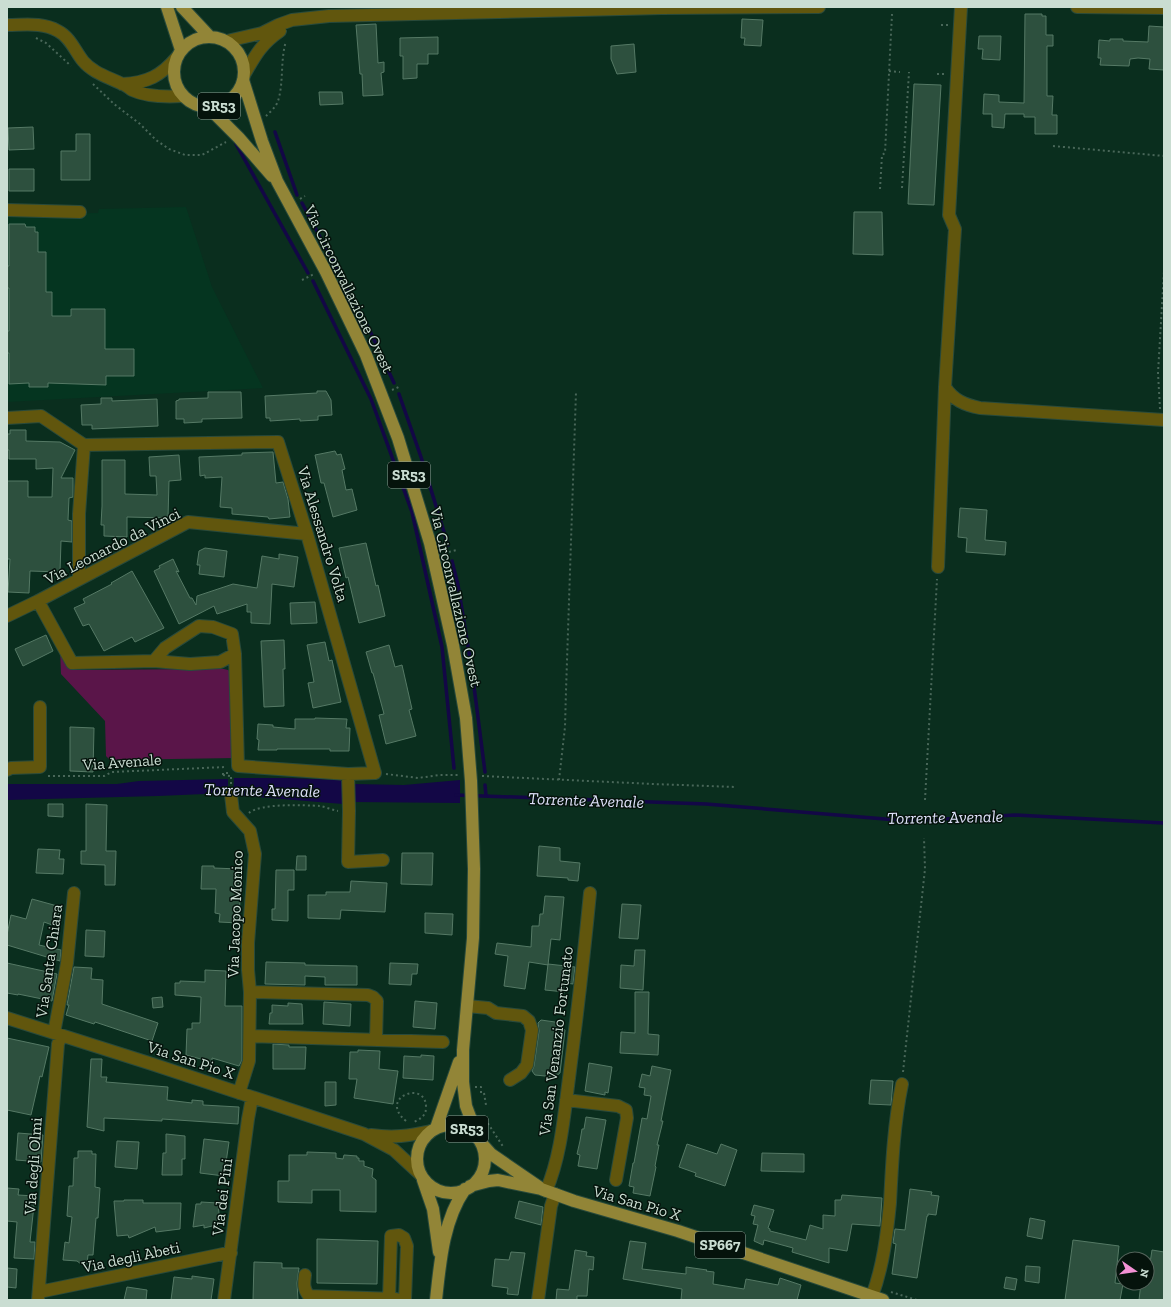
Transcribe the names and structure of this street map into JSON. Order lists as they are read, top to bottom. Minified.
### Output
{"streets":{"main road":["SR53","Via Circonvallazione Ovest","Via San Pio X","SP667"],"street":["Via Alessandro Volta","Via Leonardo da Vinci","Via Jacopo Monico","Via Santa Chiara","Via San Venanzio Fortunato","Via degli Olmi","Via dei Pini","Via degli Abeti"],"path":["Via Avenale"]},"crossings":[["SR53","Via Circonvallazione Ovest"],["SR53","Via San Pio X"],["Via Circonvallazione Ovest","Via San Pio X"],["Via Alessandro Volta","Via Leonardo da Vinci"],["Via Jacopo Monico","Via San Pio X"],["Via Santa Chiara","Via San Pio X"],["Via Santa Chiara","Via degli Olmi"],["Via San Venanzio Fortunato","Via San Pio X"],["Via San Pio X","Via degli Olmi"],["Via San Pio X","Via dei Pini"],["Via degli Olmi","Via degli Abeti"],["Via dei Pini","Via degli Abeti"]],"water":["Torrente Avenale"],"north":"right"}
